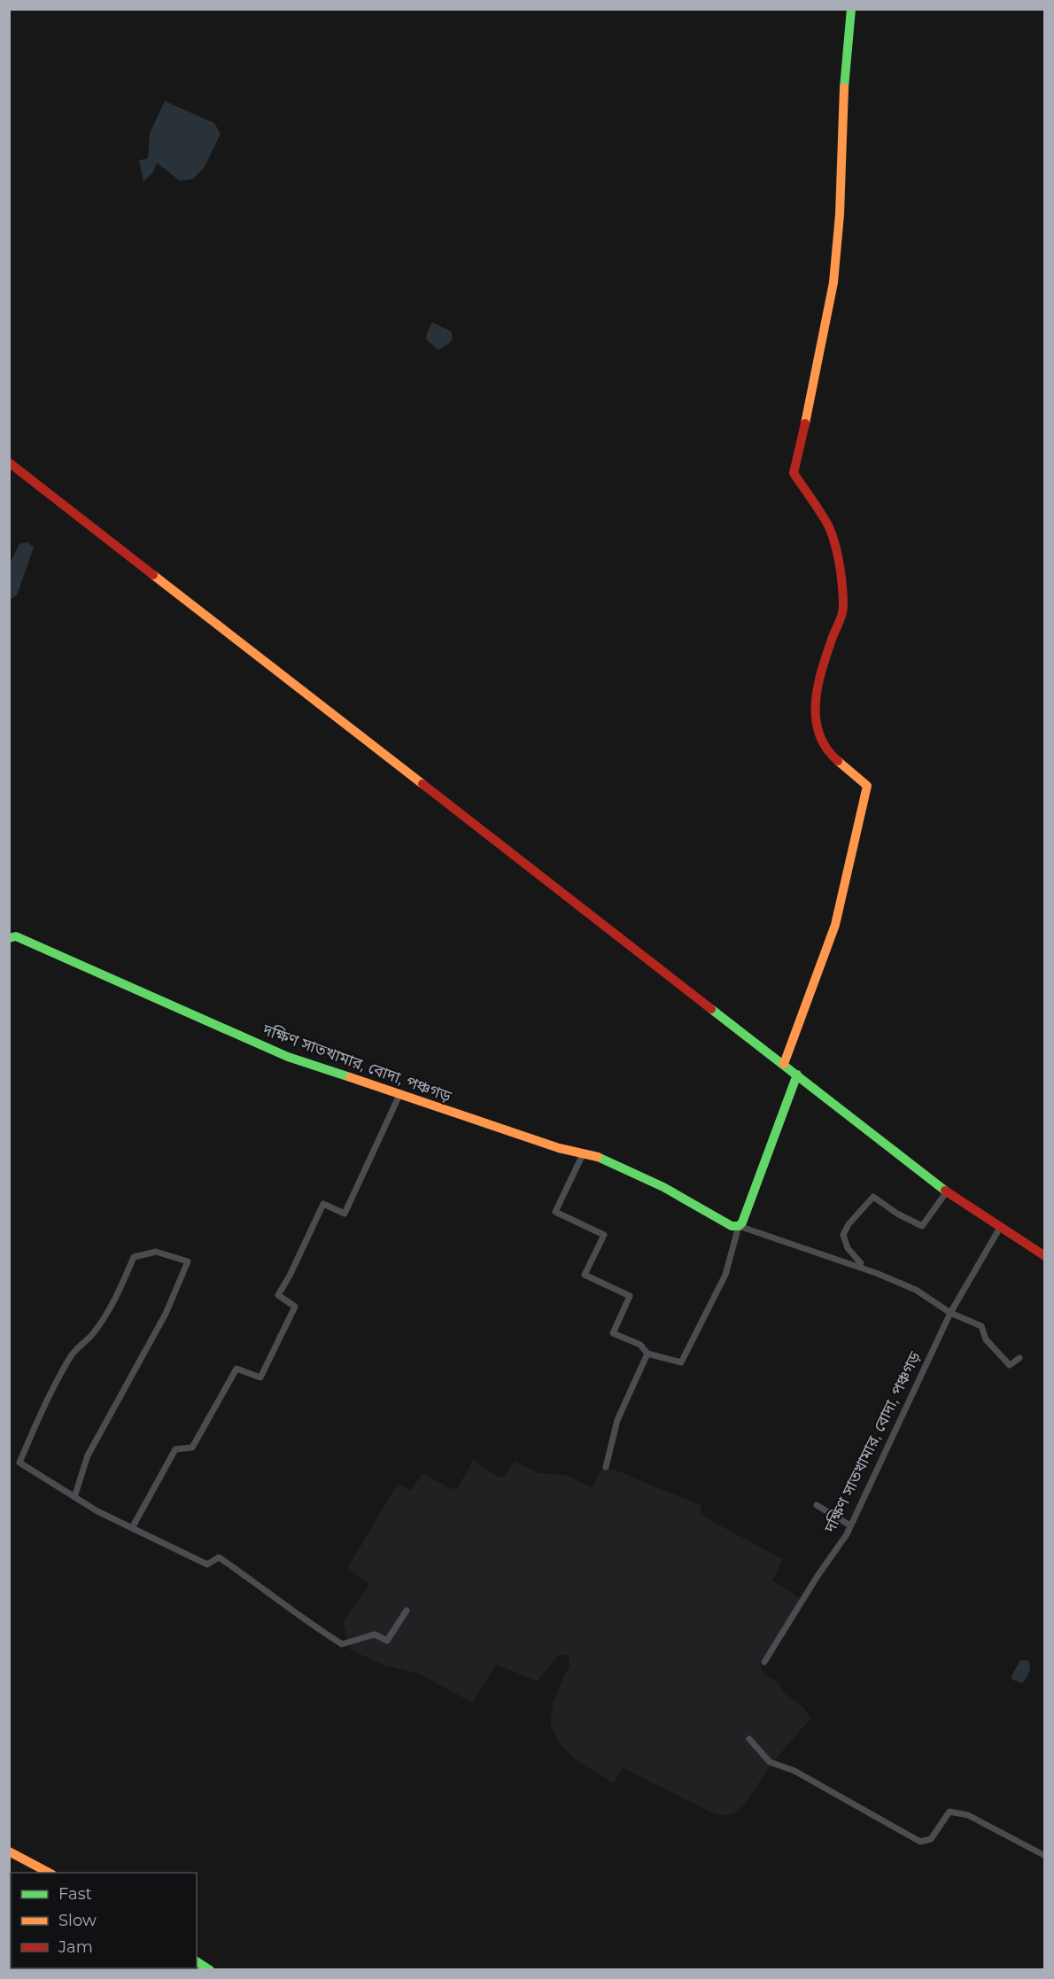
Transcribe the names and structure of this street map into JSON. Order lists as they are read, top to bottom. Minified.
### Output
{"streets":{"main road":["দক্ষিণ সাতখামার, বোদা, পঞ্চগড়"]},"legend":["Fast","Slow","Jam"]}
